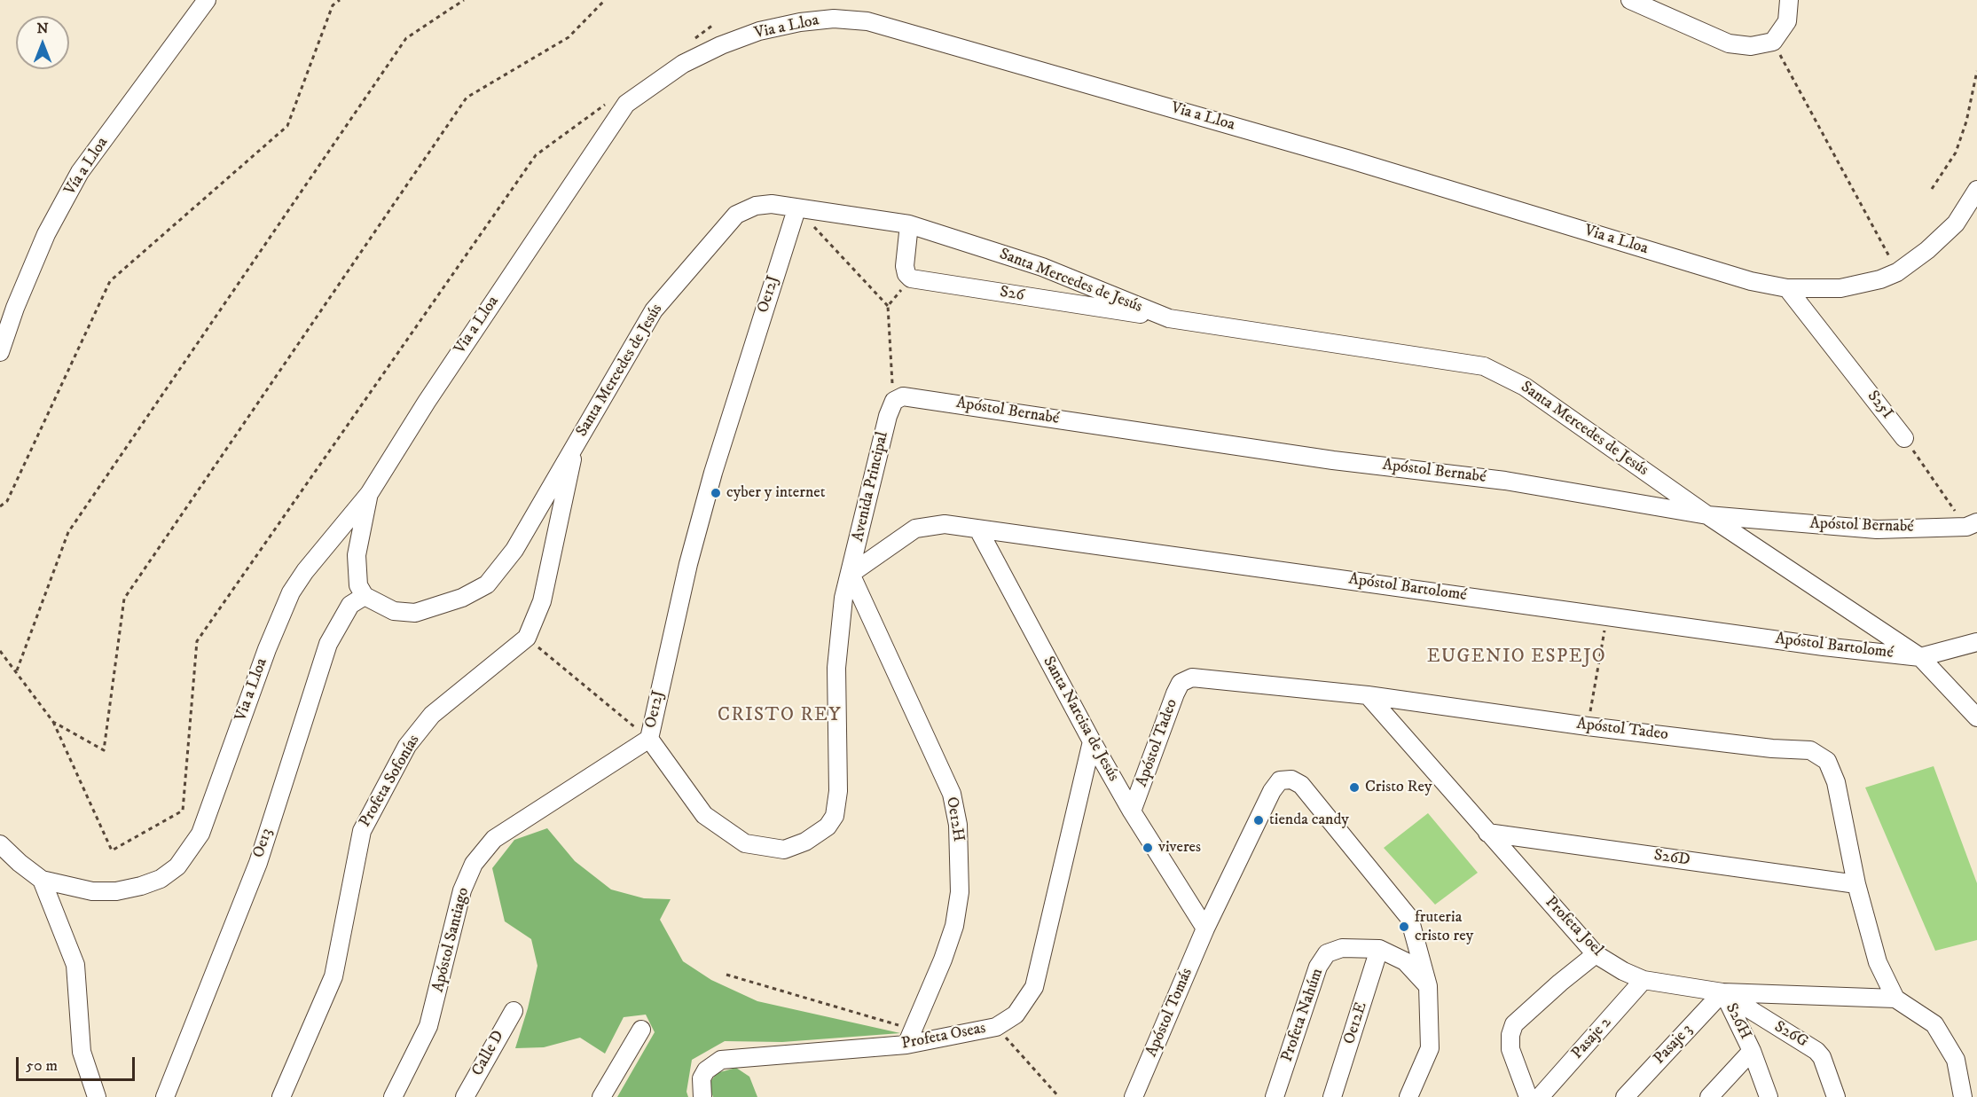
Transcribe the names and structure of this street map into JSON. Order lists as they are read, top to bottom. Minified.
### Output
{"streets":{"street":["Via a Lloa","Vía a Lloa","Santa Mercedes de Jesús","Oe12J","S26","S25I","Apóstol Bernabé","Avenida Principal","Apóstol Bartolomé","Santa Narcisa de Jesús","Apóstol Tadeo","Profeta Sofonías","Oe12H","Oe13","S26D","Profeta Joel","Apóstol Santiago","Apóstol Tomás","Profeta Nahúm","S26H","Oe12E","S26G","Profeta Oseas","Pasaje 2","Pasaje 3","Calle D"]},"crossings":[["Via a Lloa","S25I"],["Santa Mercedes de Jesús","Oe12J"],["Santa Mercedes de Jesús","S26"],["Santa Mercedes de Jesús","Apóstol Bernabé"],["Santa Mercedes de Jesús","Apóstol Bartolomé"],["Santa Mercedes de Jesús","Profeta Sofonías"],["Santa Mercedes de Jesús","Oe13"],["Oe12J","Avenida Principal"],["Oe12J","Apóstol Bartolomé"],["Oe12J","Oe12H"],["Oe12J","Apóstol Santiago"],["Apóstol Bernabé","Avenida Principal"],["Avenida Principal","Apóstol Bartolomé"],["Avenida Principal","Oe12H"],["Apóstol Bartolomé","Santa Narcisa de Jesús"],["Apóstol Bartolomé","Oe12H"],["Santa Narcisa de Jesús","Apóstol Tadeo"],["Santa Narcisa de Jesús","Apóstol Tomás"],["Santa Narcisa de Jesús","Profeta Oseas"],["Apóstol Tadeo","S26D"],["Apóstol Tadeo","Profeta Joel"],["Oe12H","Profeta Oseas"],["S26D","Profeta Joel"],["Profeta Joel","S26H"],["Profeta Joel","S26G"],["Profeta Joel","Pasaje 2"],["Profeta Joel","Pasaje 3"],["Profeta Nahúm","Oe12E"],["S26H","S26G"],["S26H","Pasaje 3"],["S26G","Pasaje 3"]],"districts":["EUGENIO ESPEJO","CRISTO REY"],"places":["cyber y internet","Cristo Rey","tienda candy","viveres","fruteria cristo rey"],"scale_bar":"50 m","north":"top"}
